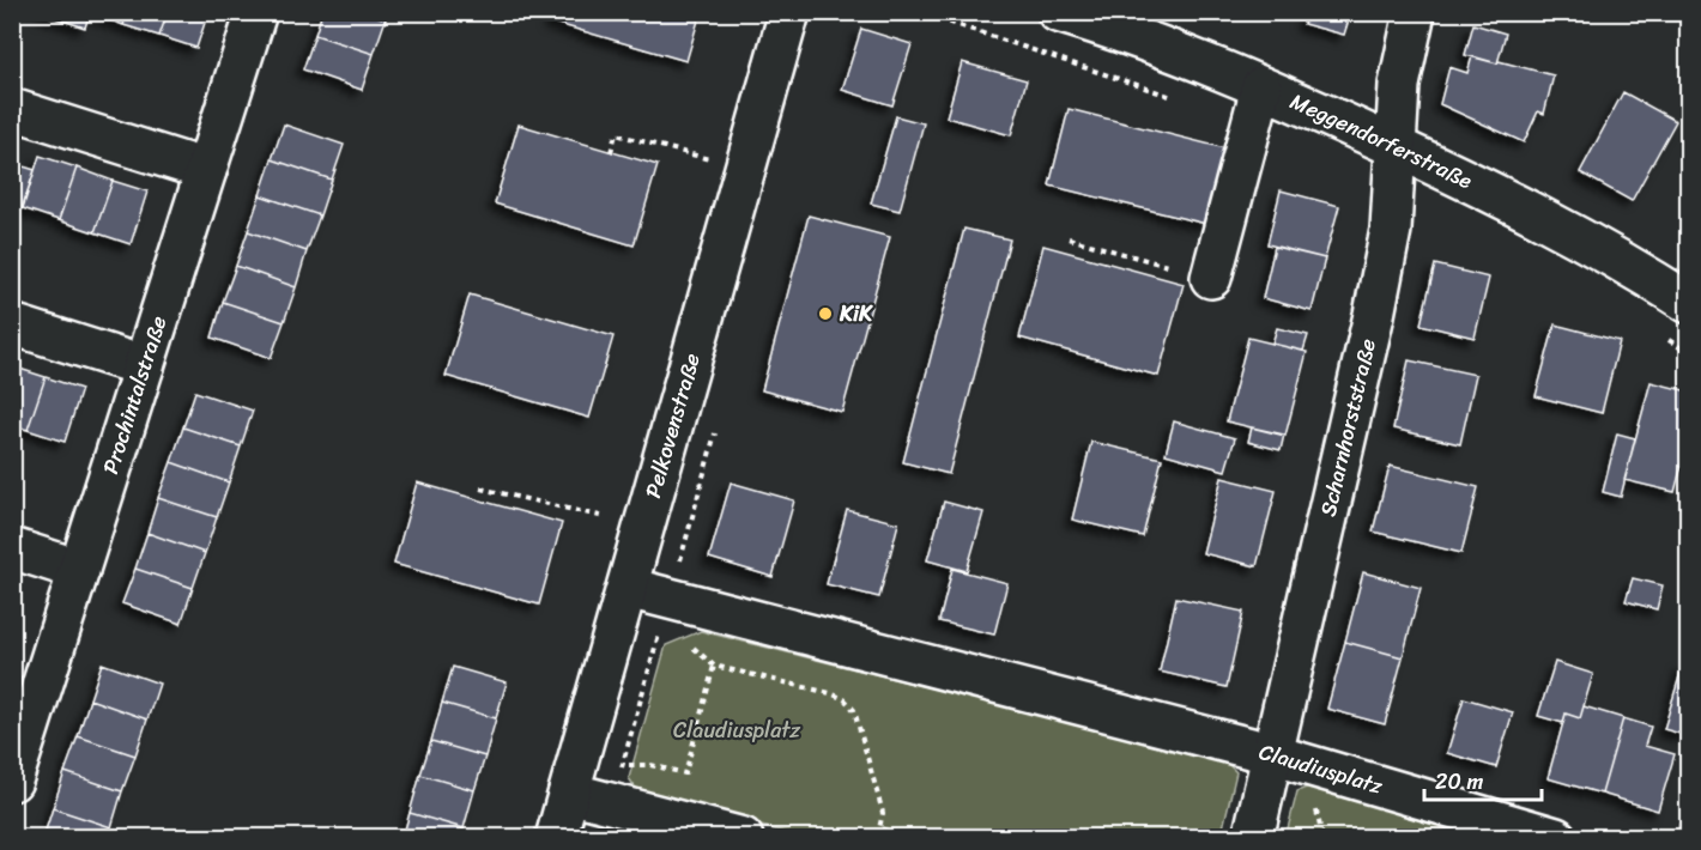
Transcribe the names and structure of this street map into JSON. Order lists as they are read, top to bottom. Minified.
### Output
{"streets":{"street":["Meggendorferstraße","Prochintalstraße","Pelkovenstraße","Scharnhorststraße","Claudiusplatz"]},"crossings":[["Meggendorferstraße","Scharnhorststraße"],["Pelkovenstraße","Claudiusplatz"],["Scharnhorststraße","Claudiusplatz"]],"parks":["Claudiusplatz"],"places":["KiK"],"scale_bar":"20 m"}
